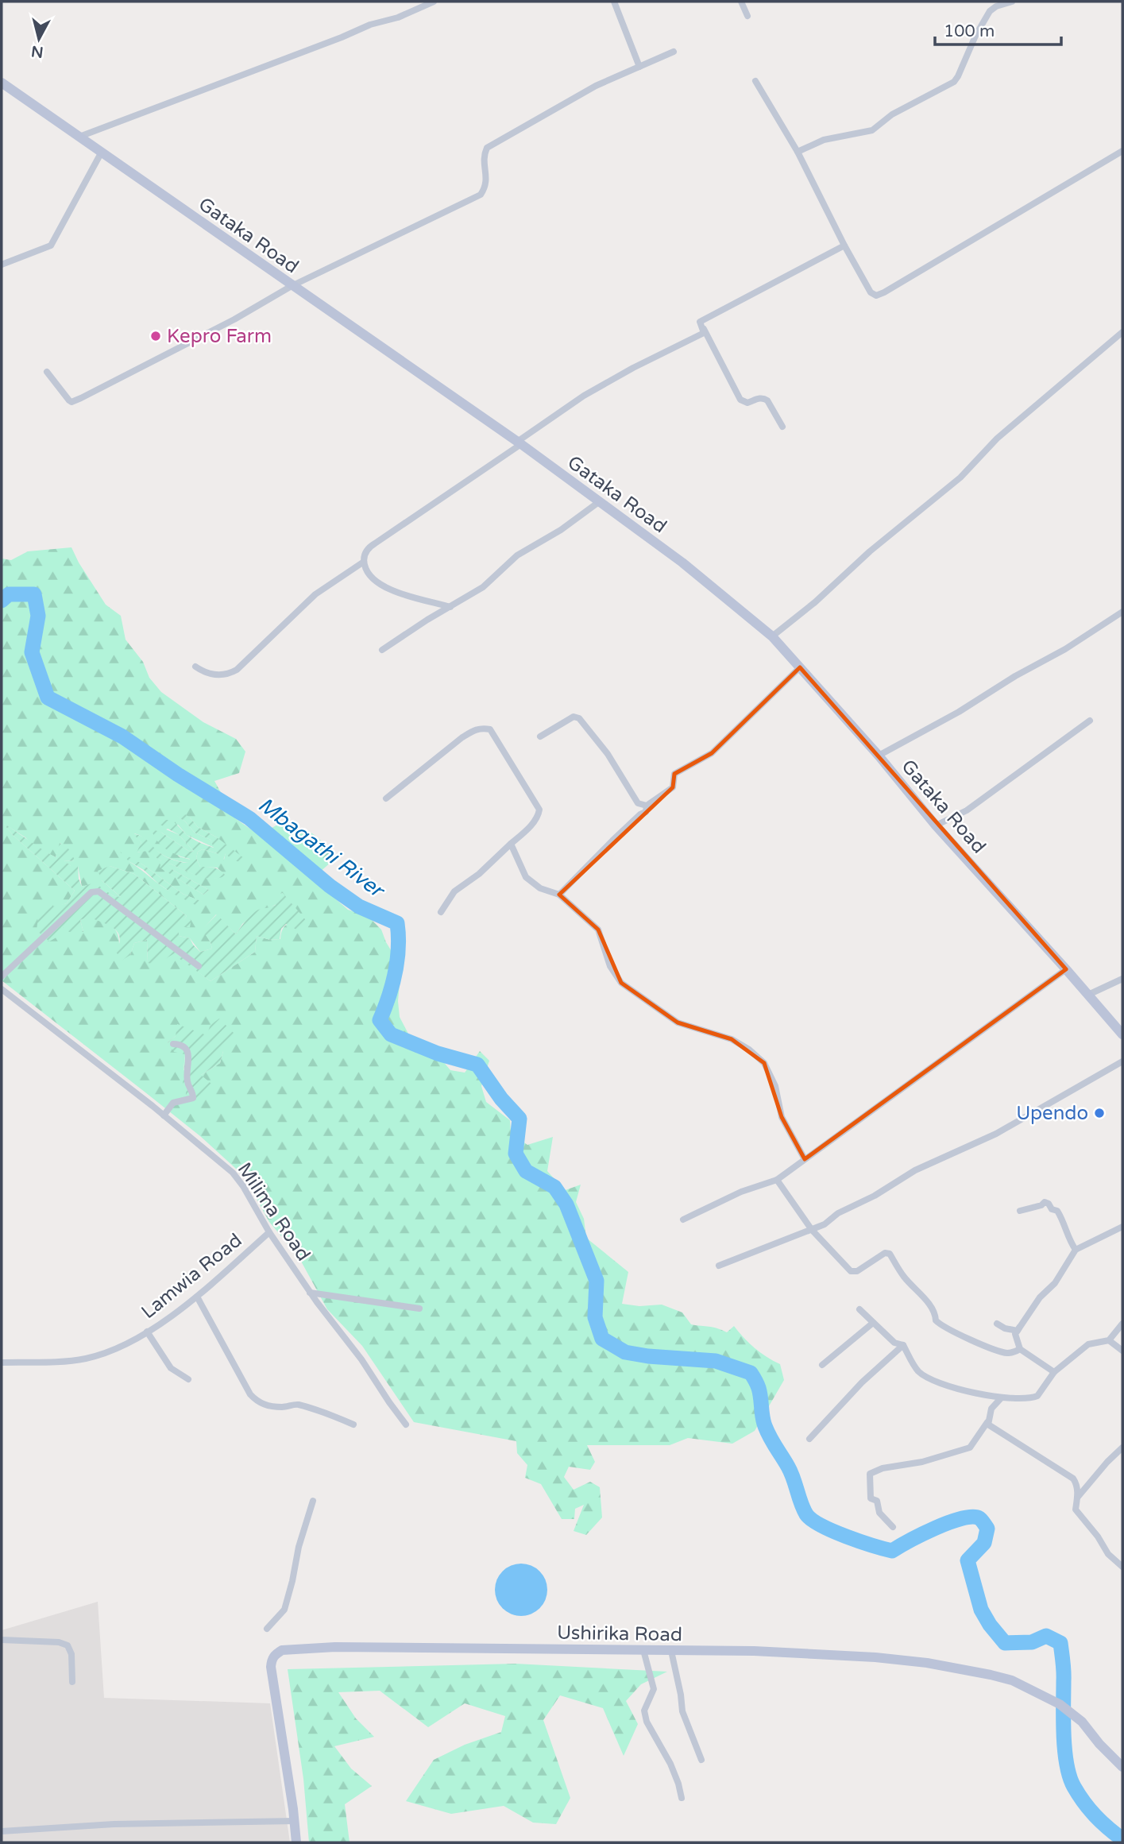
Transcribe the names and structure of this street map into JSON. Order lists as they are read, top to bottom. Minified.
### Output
{"streets":{"street":["Gataka Road","Milima Road","Lamwia Road","Ushirika Road"]},"crossings":[["Milima Road","Lamwia Road"]],"water":["Mbagathi River"],"places":["Kepro Farm","Upendo"],"scale_bar":"100 m","north":"bottom"}
